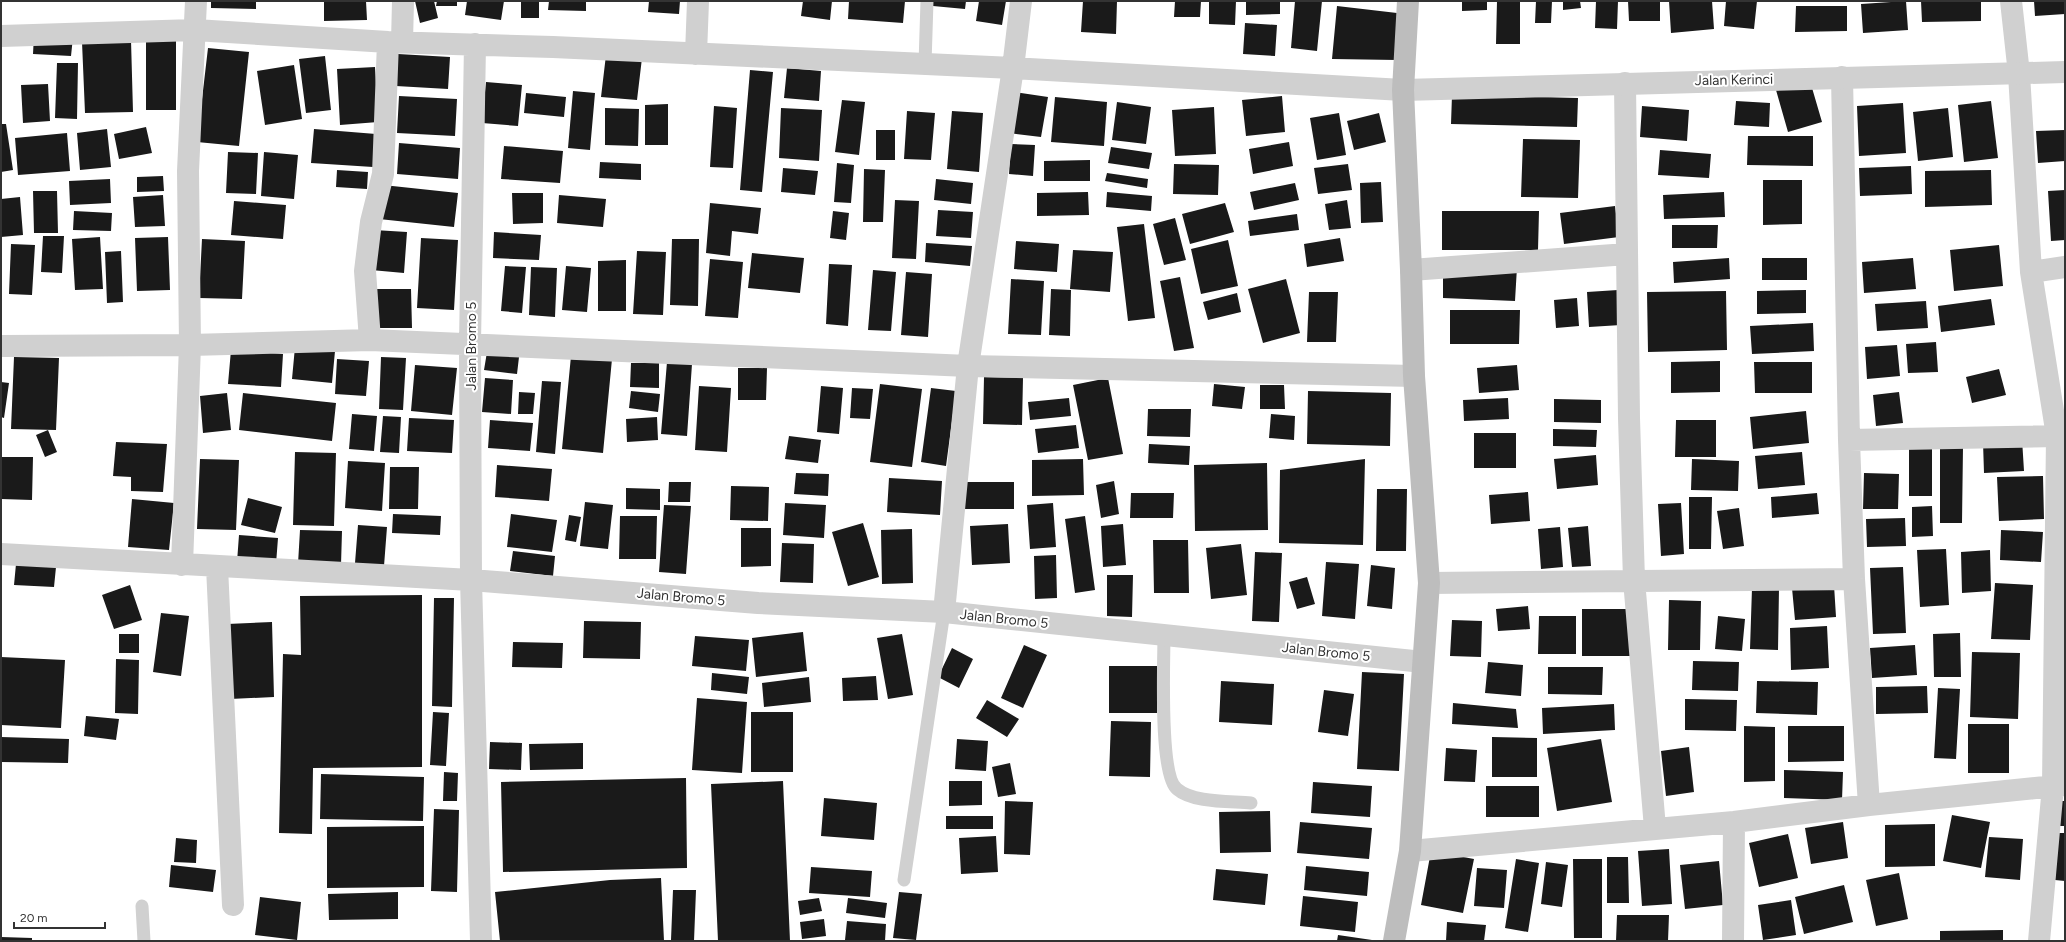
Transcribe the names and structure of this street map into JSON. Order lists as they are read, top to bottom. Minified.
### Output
{"streets":{"street":["Jalan Kerinci","Jalan Bromo 5"]},"crossings":[["Jalan Kerinci","Jalan Bromo 5"]],"scale_bar":"20 m"}
